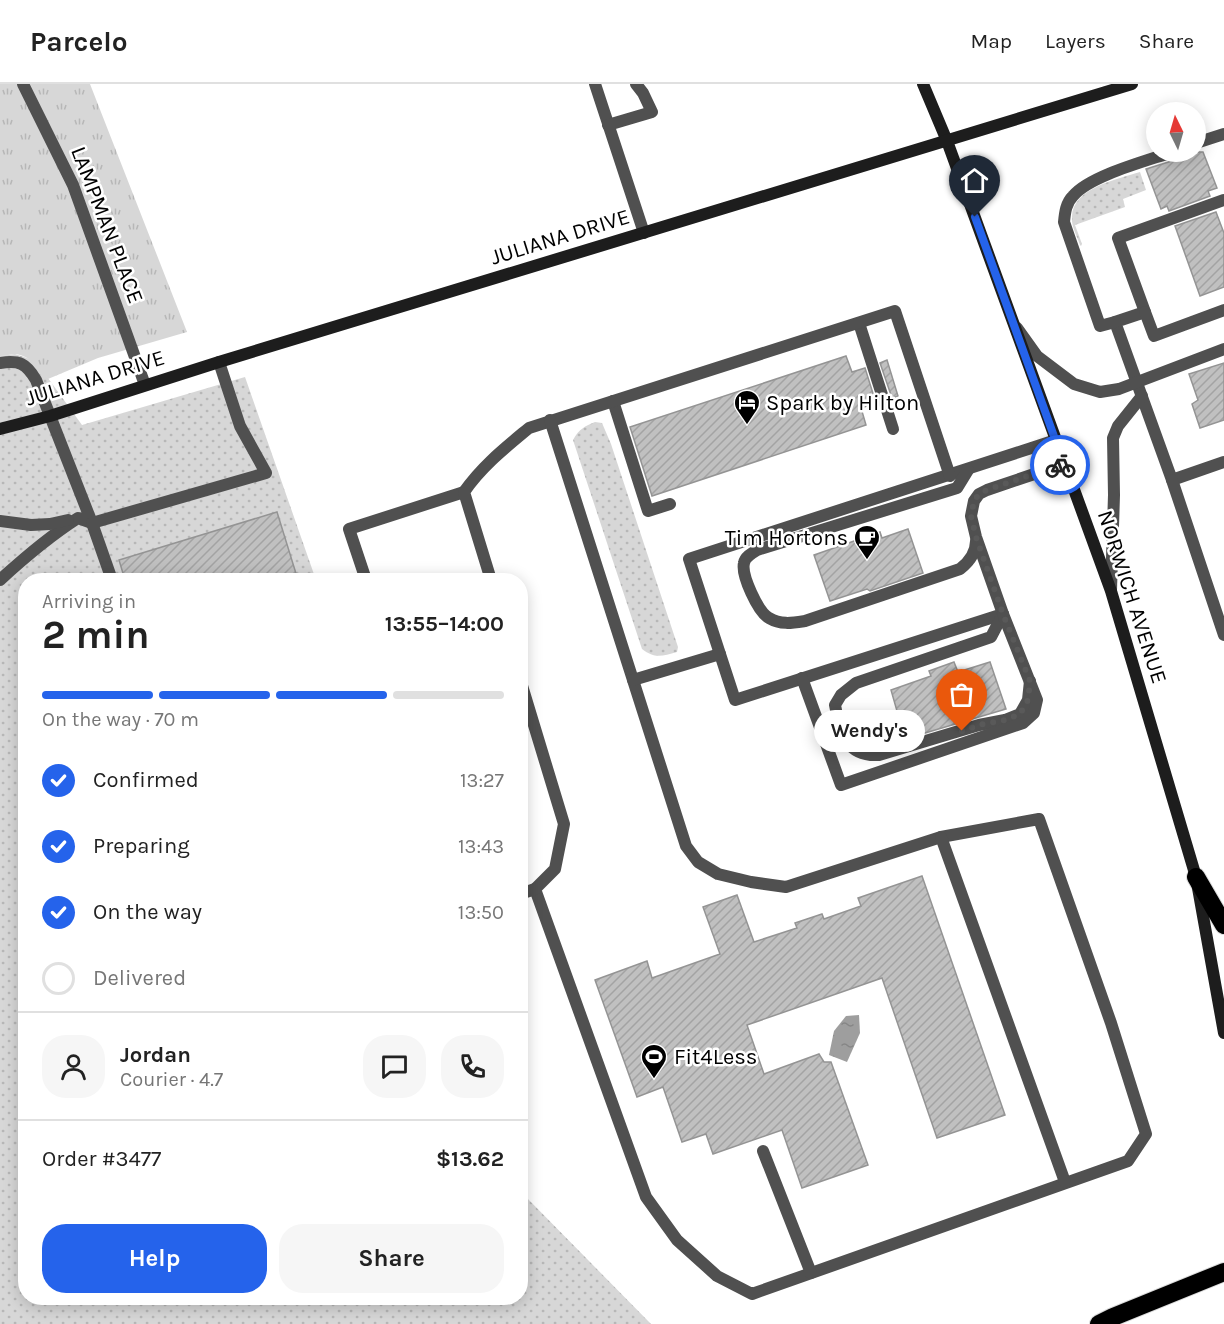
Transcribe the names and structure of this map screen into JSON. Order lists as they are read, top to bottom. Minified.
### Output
{"streets":{"street":["LAMPMAN PLACE","JULIANA DRIVE","NORWICH AVENUE"]},"crossings":[["LAMPMAN PLACE","JULIANA DRIVE"],["JULIANA DRIVE","NORWICH AVENUE"]],"places":{"hotel":["Spark by Hilton"],"cafe":["Tim Hortons"],"other":["Wendy's"],"sports":["Fit4Less"]},"north":"top","page":{"header":"Parcelo","nav":["Map","Layers","Share"],"heading":["2 min","Arriving in","13:55–14:00"],"panel":["Jordan","Courier · 4.7","Order #3477","$13.62"],"bar":"On the way · 70 m","bubble":"Wendy's","list":[["Confirmed","13:27"],["Preparing","13:43"],["On the way","13:50"],"Delivered"],"buttons":["Help","Share"]}}
